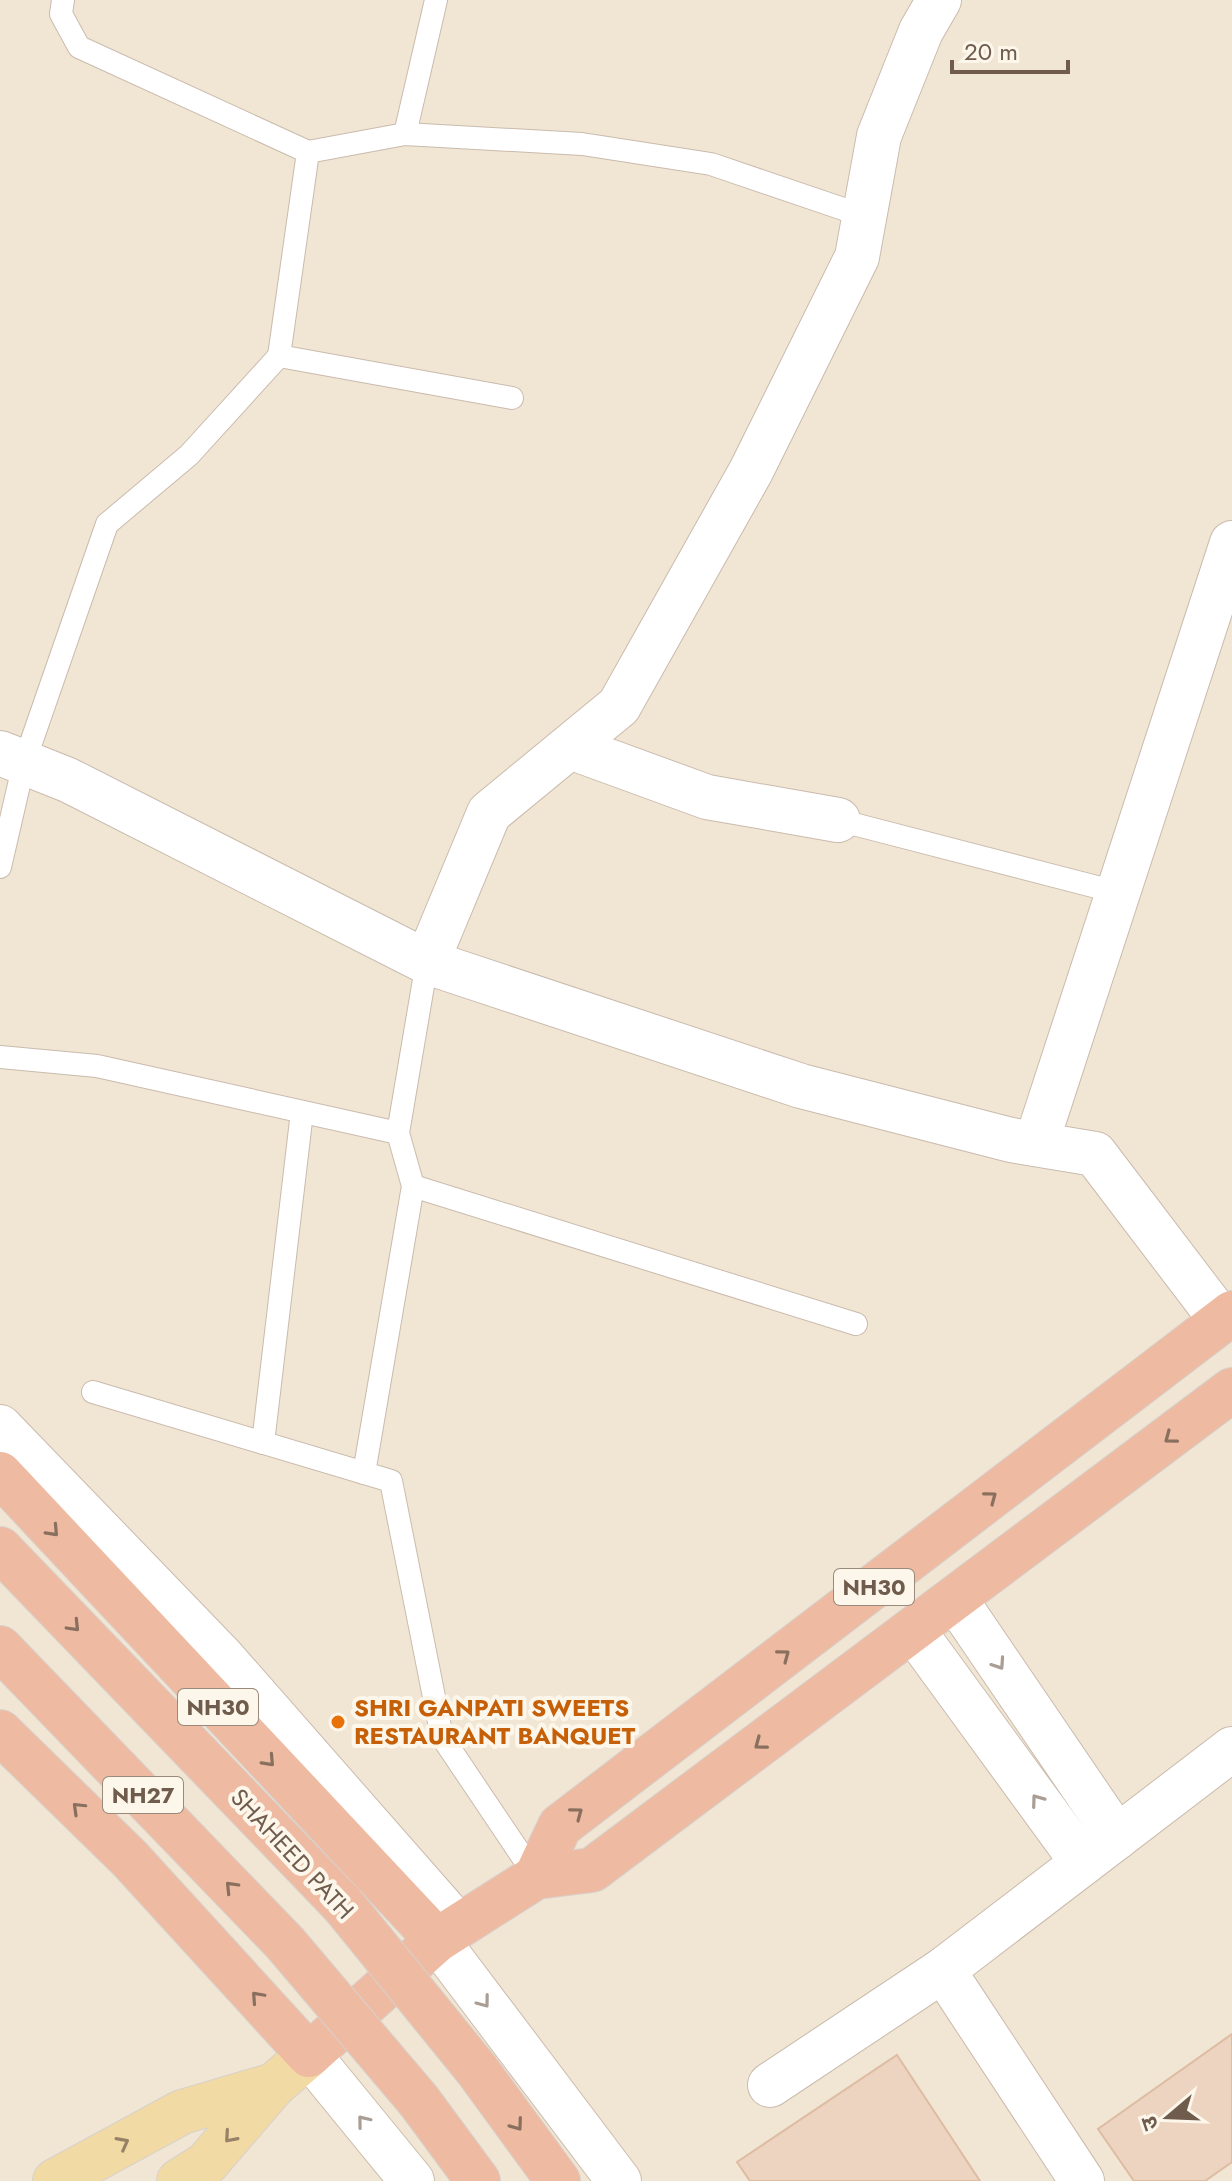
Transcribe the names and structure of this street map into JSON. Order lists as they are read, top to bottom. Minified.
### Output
{"streets":{"highway":["NH30","NH27","SHAHEED PATH"]},"places":["SHRI GANPATI SWEETS RESTAURANT BANQUET"],"scale_bar":"20 m","north":"left"}
